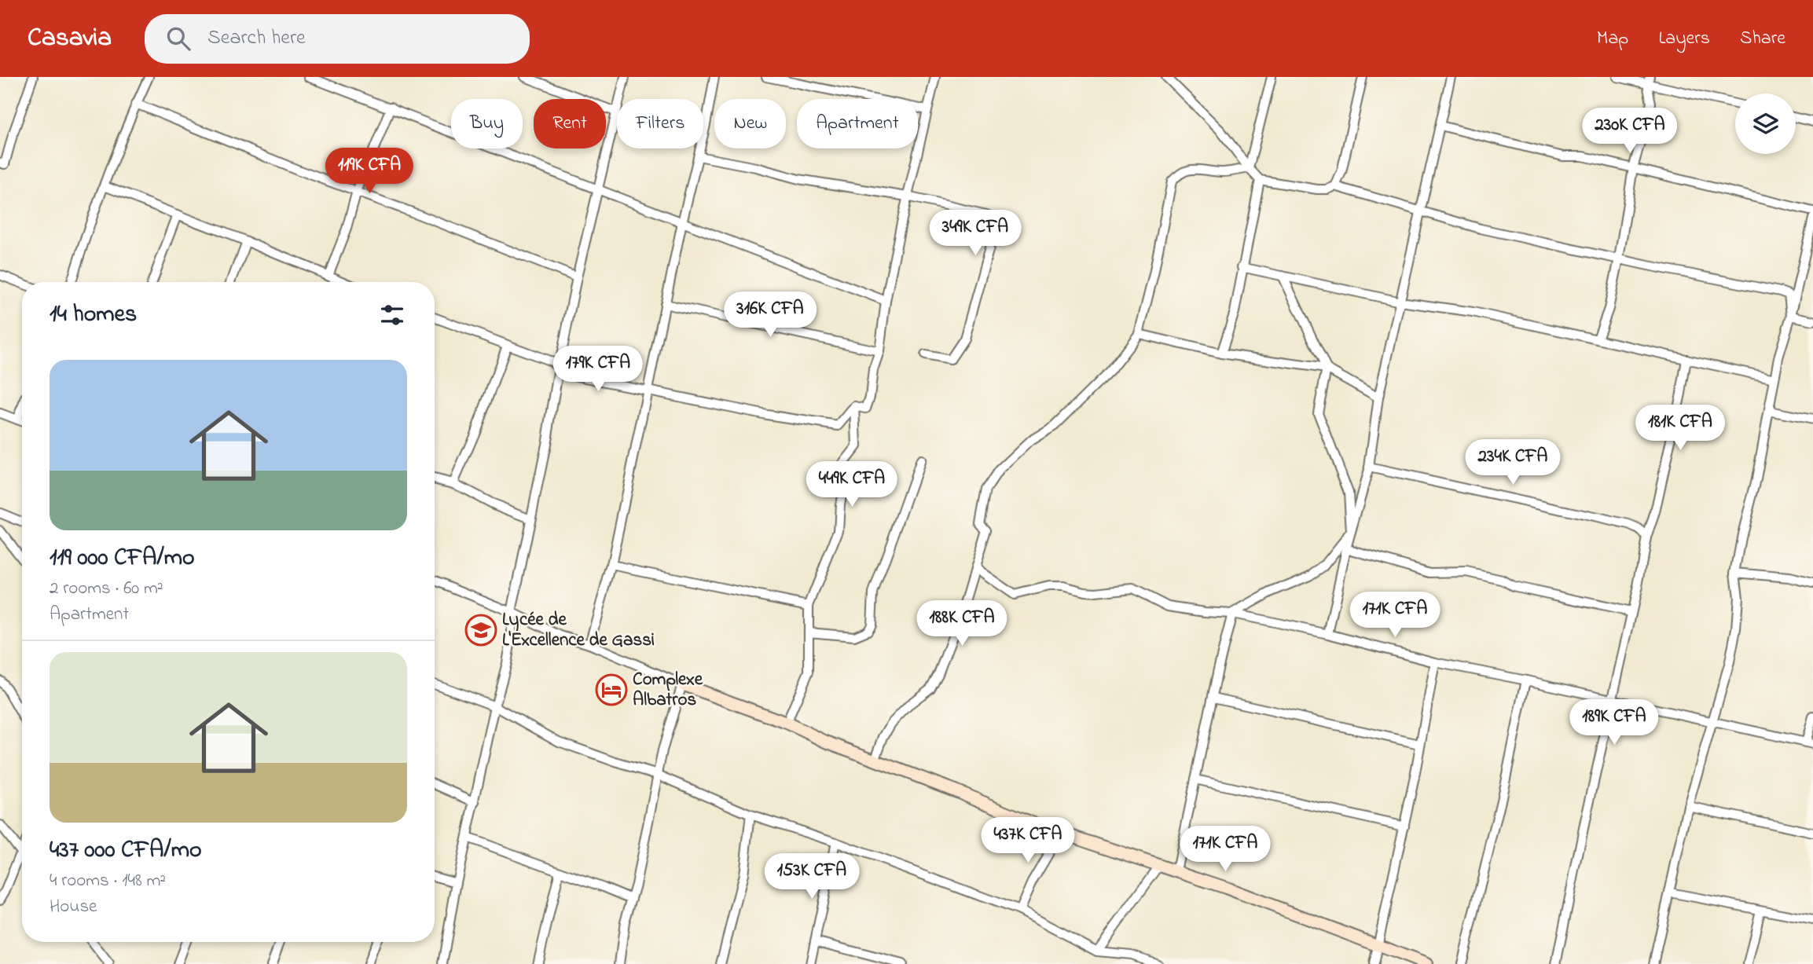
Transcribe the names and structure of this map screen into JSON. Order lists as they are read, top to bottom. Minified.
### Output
{"places":{"school or university":["Lycée de L'Excellence de Gassi"],"hotel":["Complexe Albatros"]},"page":{"header":"Casavia","search":"Search here","nav":["Map","Layers","Share"],"chip":["Buy","Rent","Filters","New","Apartment"],"price":["230K CFA","119K CFA","349K CFA","316K CFA","179K CFA","181K CFA","234K CFA","449K CFA","171K CFA","188K CFA","189K CFA","437K CFA","171K CFA","153K CFA"],"heading":"14 homes","list":[{"name":"119 000 CFA/mo","note":"2 rooms · 60 m² · Apartment"},{"name":"437 000 CFA/mo","note":"4 rooms · 148 m² · House"}]}}
